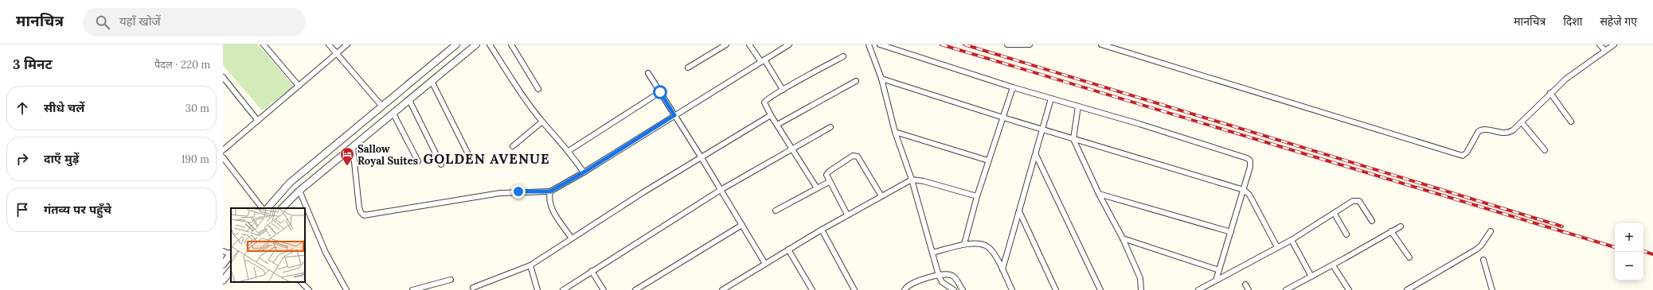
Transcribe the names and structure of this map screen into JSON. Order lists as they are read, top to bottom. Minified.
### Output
{"districts":["GOLDEN AVENUE"],"places":{"hotel":["Sallow Royal Suites"]},"page":{"header":"मानचित्र","search":"यहाँ खोजें","nav":["मानचित्र","दिशा","सहेजे गए"],"heading":["3 मिनट","पैदल · 220 m"],"list":[["सीधे चलें","30 m"],["दाएँ मुड़ें","190 m"],"गंतव्य पर पहुँचे"],"map_buttons":["+","−"]}}
